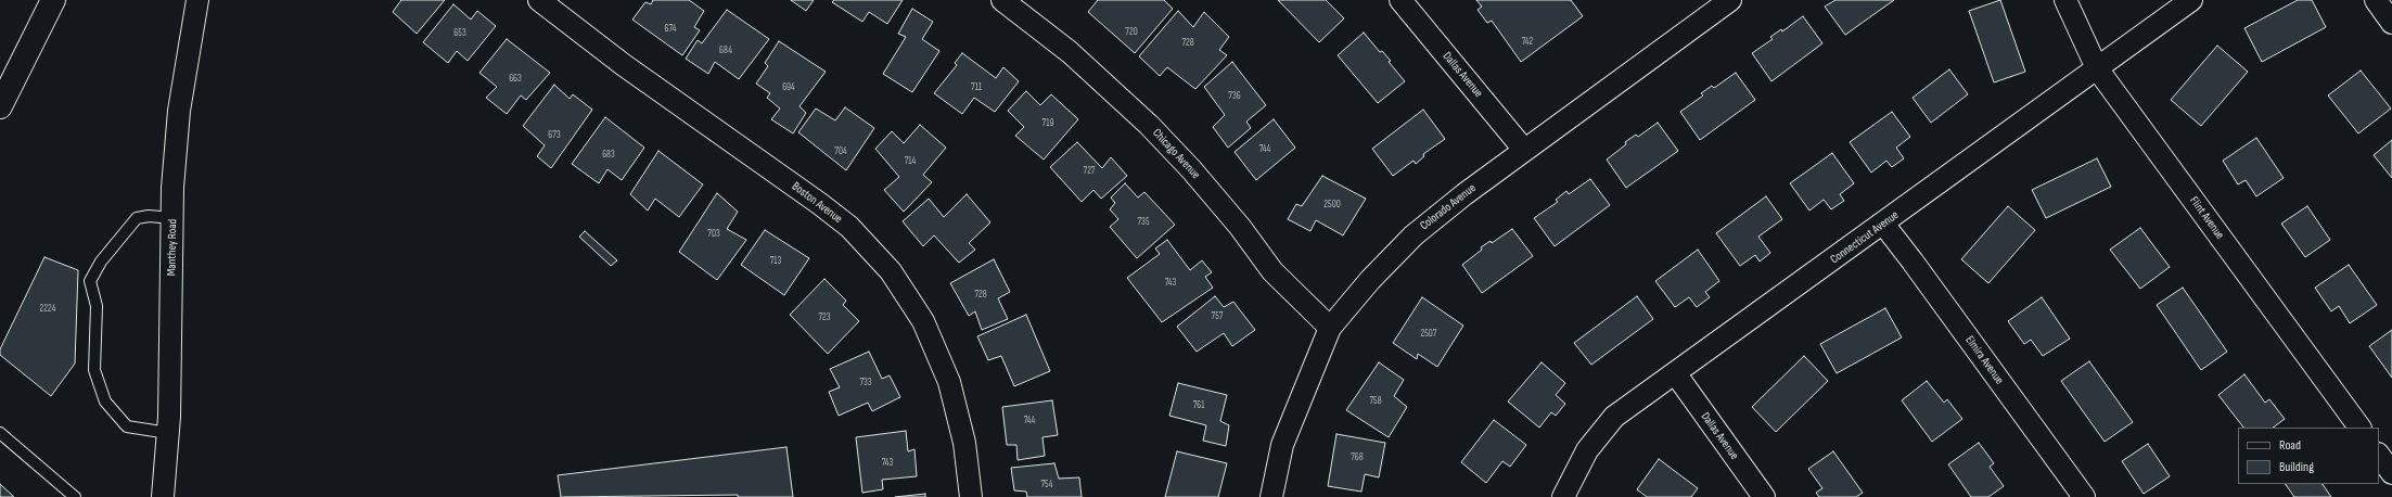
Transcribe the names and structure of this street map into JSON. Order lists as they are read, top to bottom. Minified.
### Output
{"streets":{"street":["Dallas Avenue","Chicago Avenue","Boston Avenue","Colorado Avenue","Flint Avenue","Connecticut Avenue","Manthey Road","Elmira Avenue"]},"crossings":[["Dallas Avenue","Colorado Avenue"],["Dallas Avenue","Connecticut Avenue"],["Chicago Avenue","Colorado Avenue"],["Flint Avenue","Connecticut Avenue"],["Connecticut Avenue","Elmira Avenue"]],"house_numbers":["674","720","653","742","728","684","663","694","711","736","719","673","744","704","683","714","727","2500","735","703","713","743","728","2224","757","723","2507","733","758","761","744","768","743","754"],"legend":["Road","Building"]}
